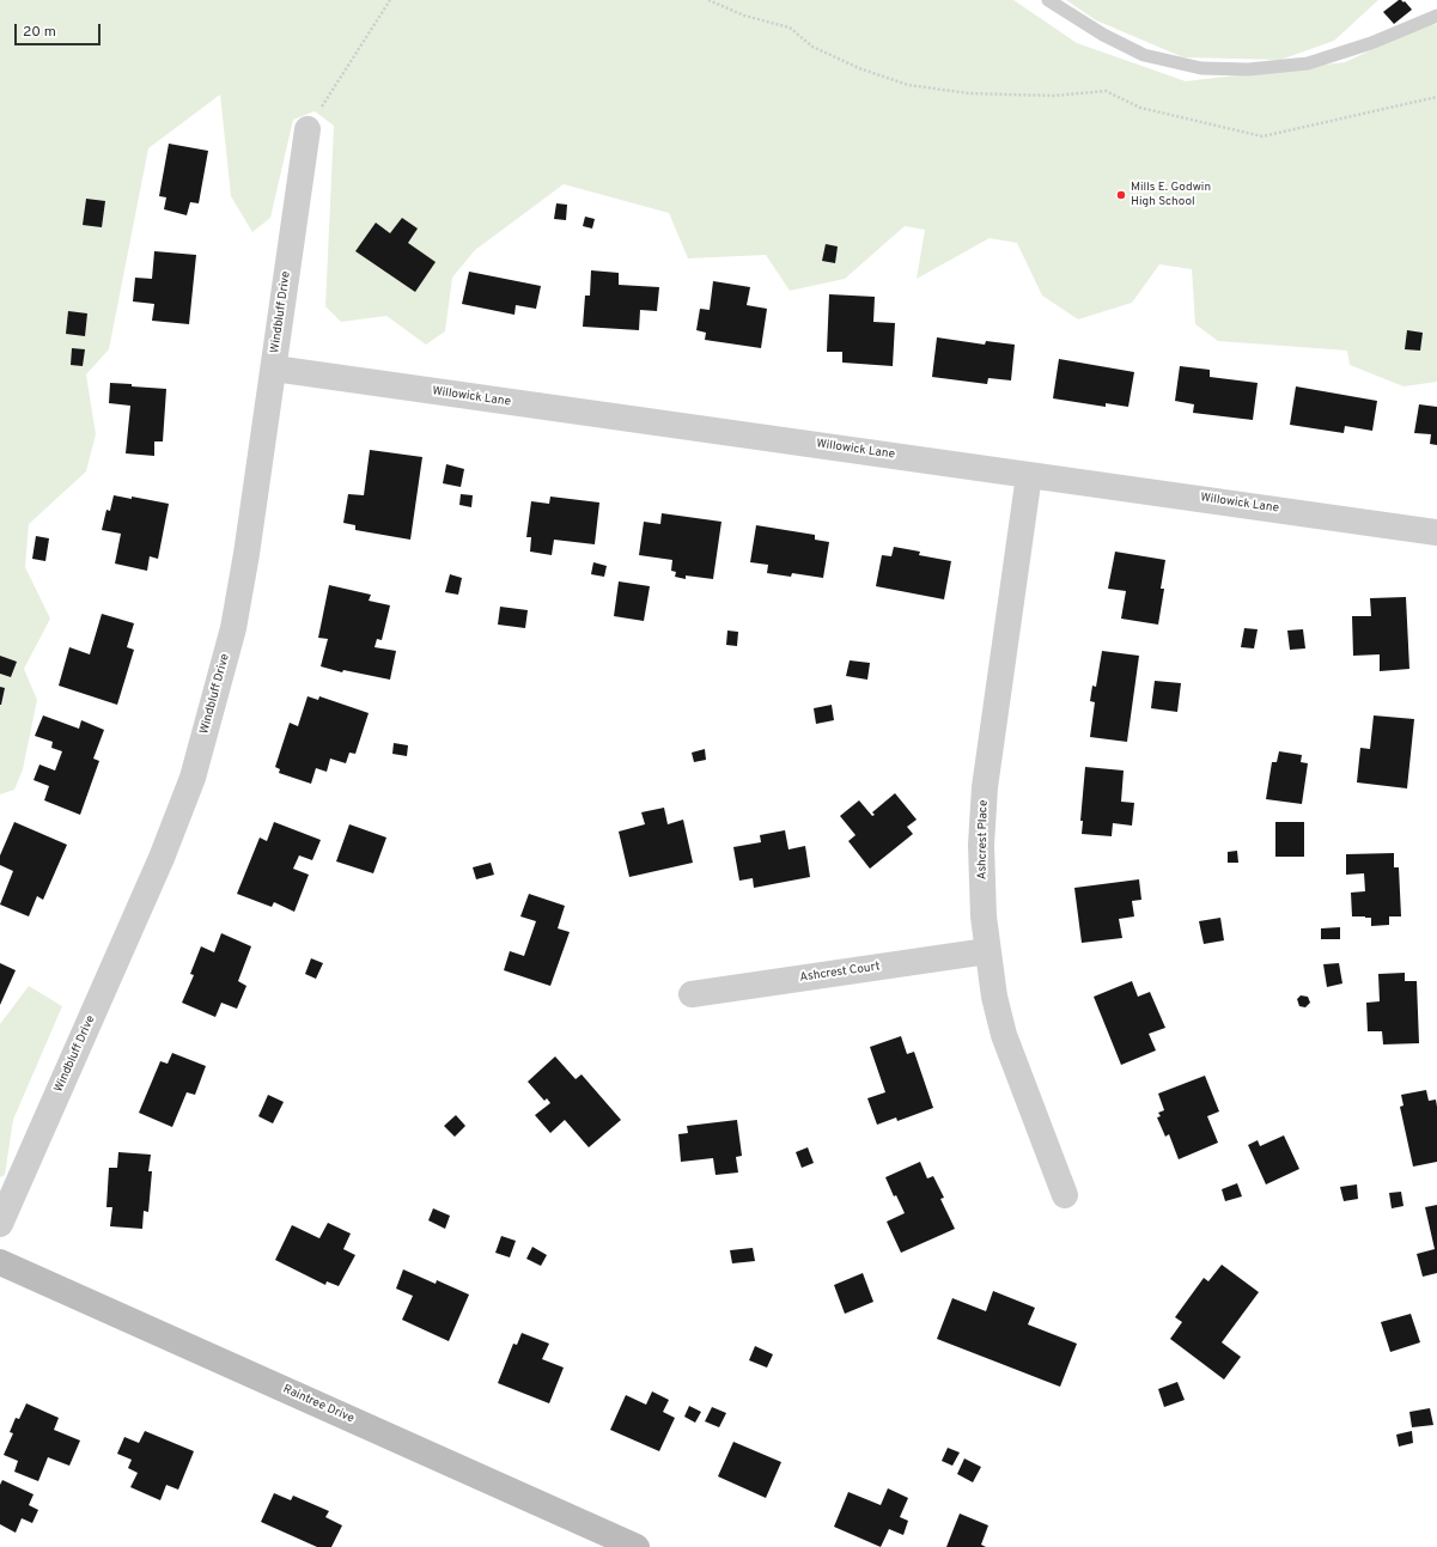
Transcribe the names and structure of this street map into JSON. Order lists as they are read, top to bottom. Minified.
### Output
{"streets":{"street":["Windbluff Drive","Willowick Lane","Ashcrest Place","Ashcrest Court","Raintree Drive"]},"crossings":[["Windbluff Drive","Willowick Lane"],["Willowick Lane","Ashcrest Place"],["Ashcrest Place","Ashcrest Court"]],"places":["Mills E. Godwin High School"],"scale_bar":"20 m"}
